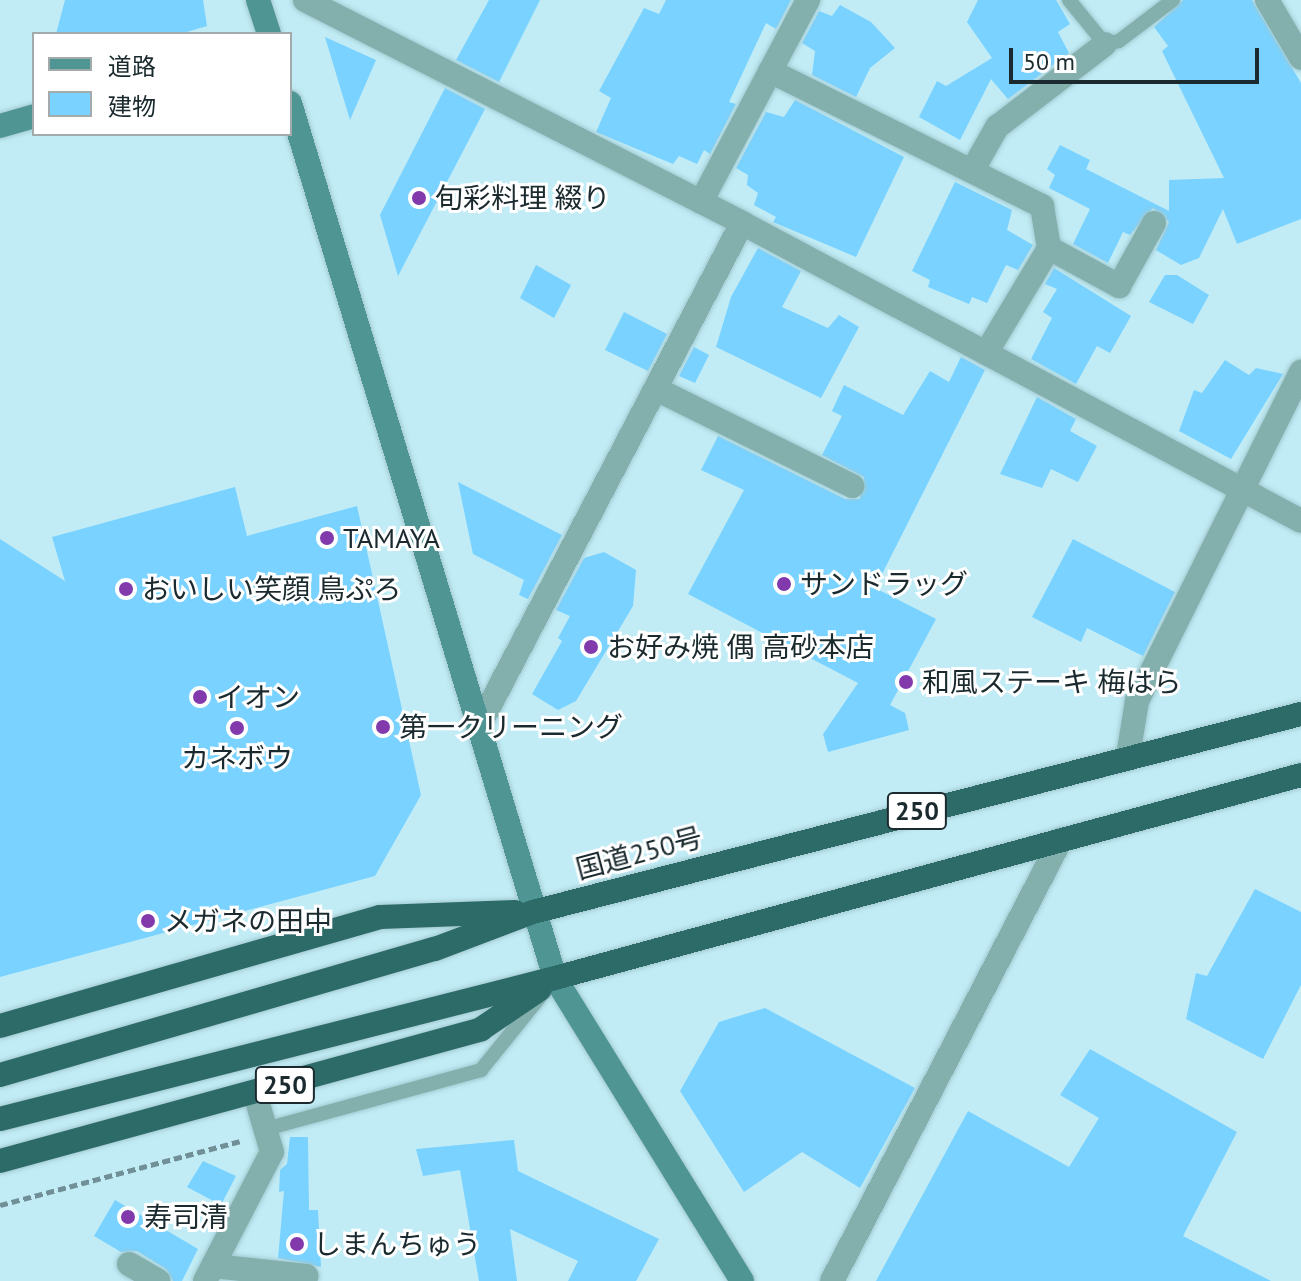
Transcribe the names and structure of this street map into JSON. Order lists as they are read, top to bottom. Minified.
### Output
{"streets":{"highway":["250","国道250号"]},"crossings":[["250","国道250号"]],"places":["旬彩料理 綴り","TAMAYA","サンドラッグ","おいしい笑顔 鳥ぷろ","お好み焼 偶 高砂本店","和風ステーキ 梅はら","イオン","第一クリーニング","カネボウ","メガネの田中","寿司清","しまんちゅう"],"legend":["道路","建物"],"scale_bar":"50 m"}
